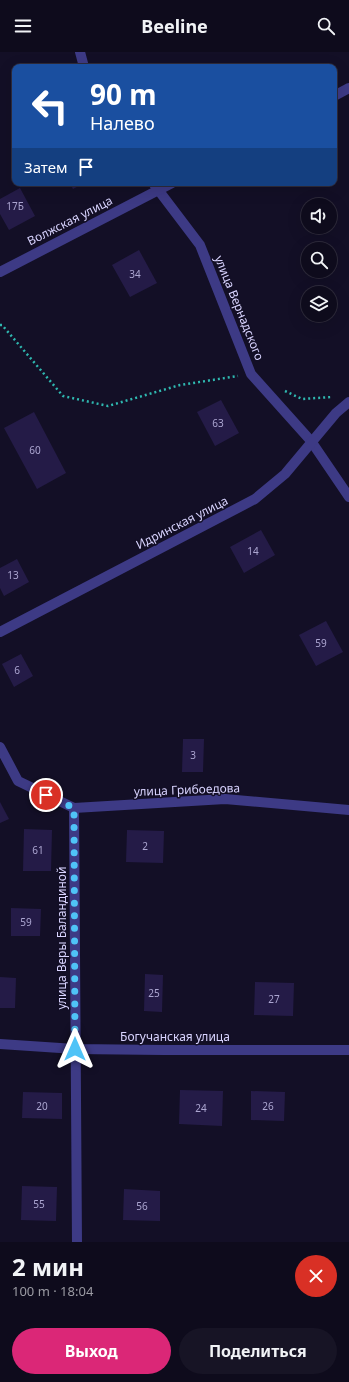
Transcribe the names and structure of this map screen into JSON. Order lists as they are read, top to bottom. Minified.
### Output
{"streets":{"street":["Волжская улица","улица Вернадского","Идринская улица","улица Грибоедова","улица Веры Баландиной","Богучанская улица"]},"crossings":[["Волжская улица","улица Вернадского"],["улица Вернадского","Идринская улица"],["улица Грибоедова","улица Веры Баландиной"],["улица Веры Баландиной","Богучанская улица"]],"house_numbers":["17Б","34","63","60","14","13","59","6","3","2","61","59","25","27","20","26","24","55","56"],"page":{"header":"Beeline","turn":["90 m","Налево"],"then":"Затем","heading":["2 мин","100 m · 18:04"],"buttons":["Выход","Поделиться"]}}
